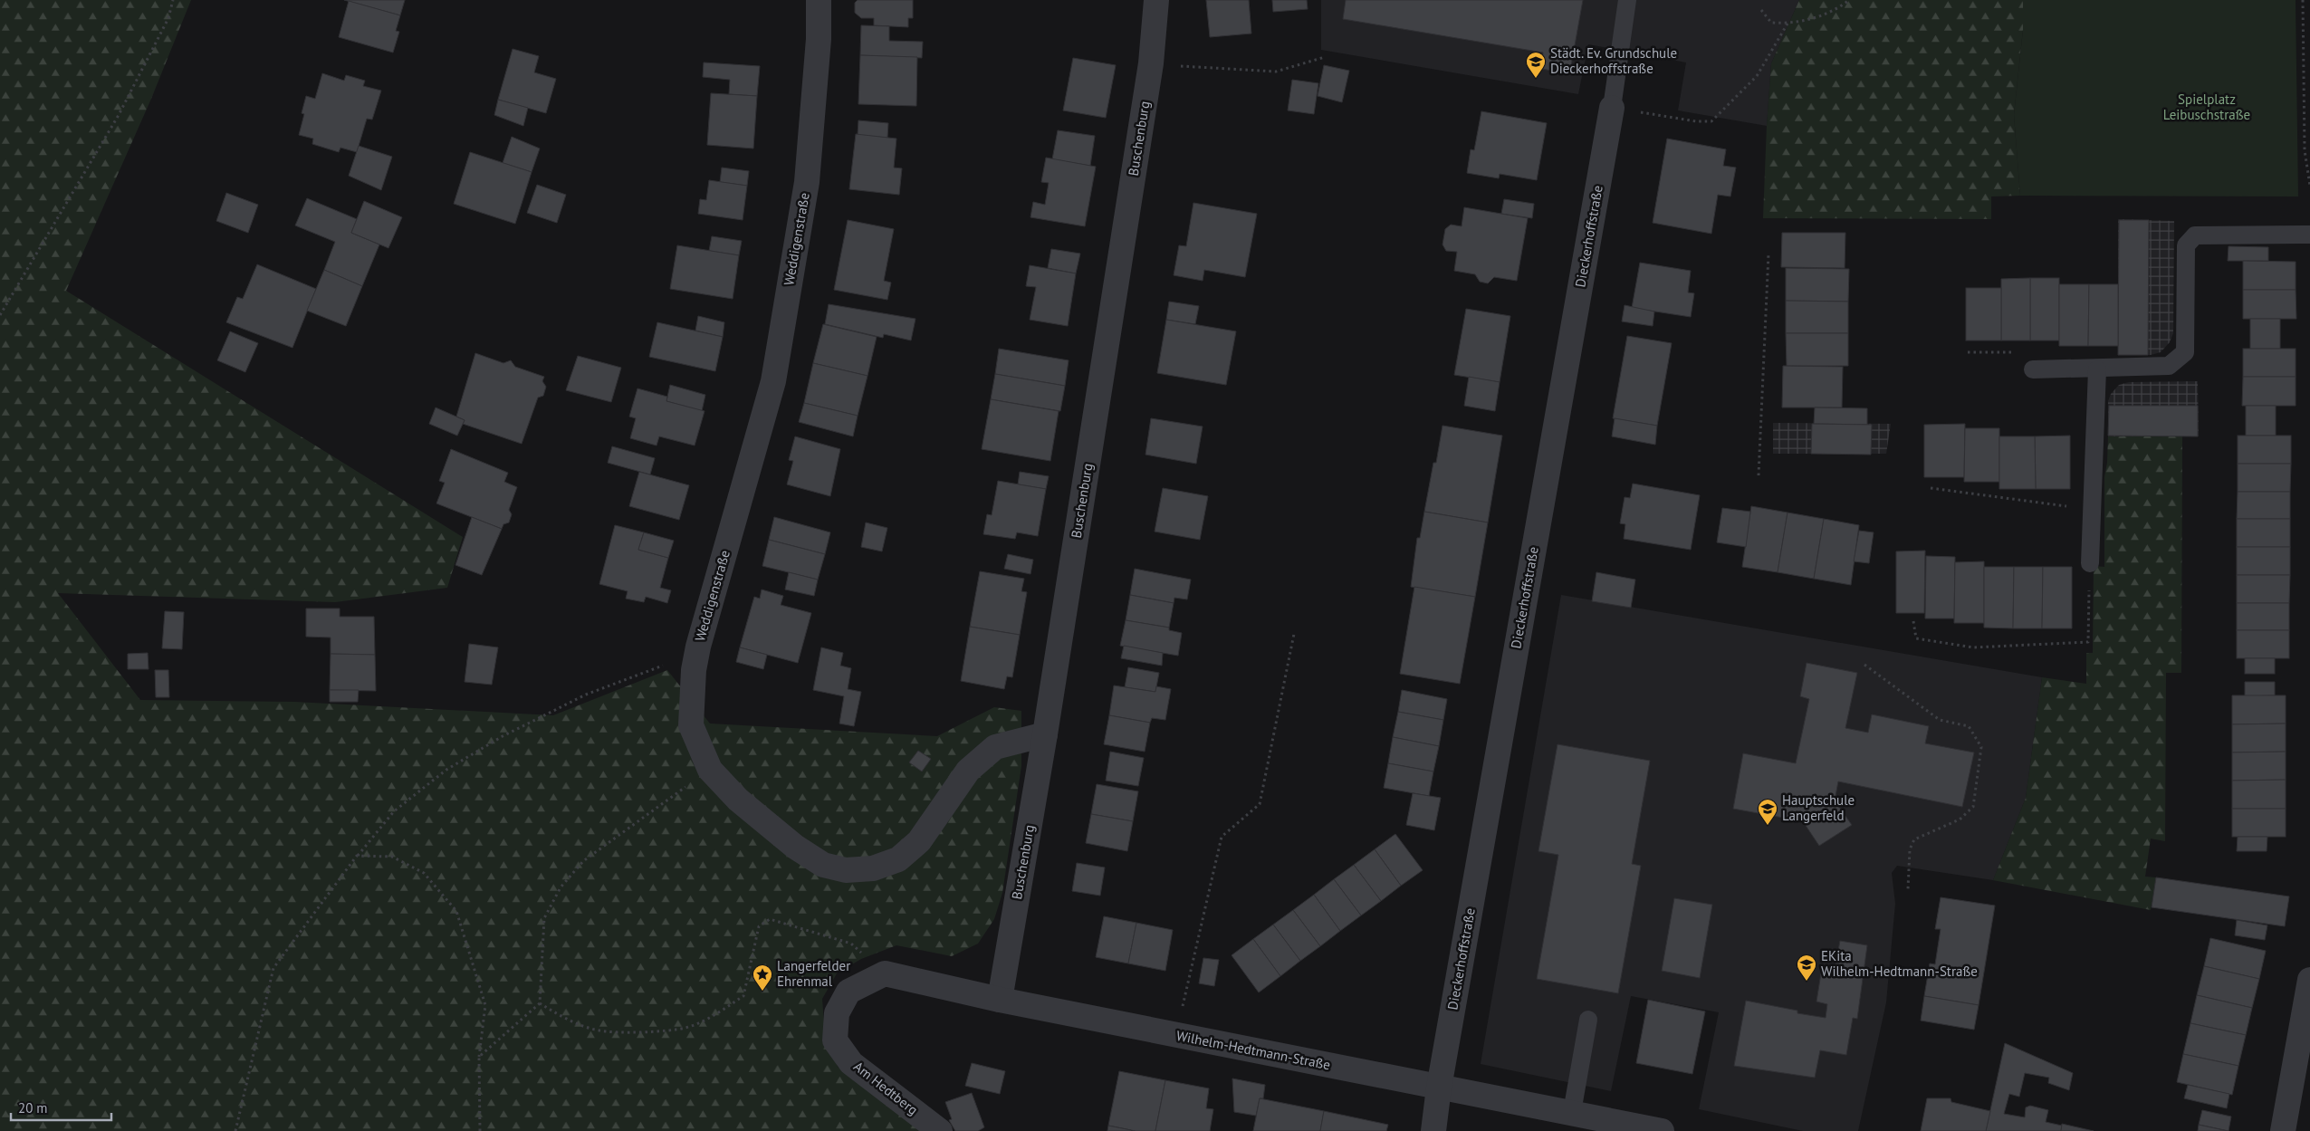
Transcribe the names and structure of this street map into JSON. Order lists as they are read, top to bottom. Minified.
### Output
{"streets":{"street":["Buschenburg","Dieckerhoffstraße","Weddigenstraße","Wilhelm-Hedtmann-Straße","Am Hedtberg"]},"crossings":[["Buschenburg","Weddigenstraße"],["Buschenburg","Wilhelm-Hedtmann-Straße"],["Dieckerhoffstraße","Wilhelm-Hedtmann-Straße"],["Wilhelm-Hedtmann-Straße","Am Hedtberg"]],"parks":["Spielplatz Leibuschstraße"],"places":{"school or university":["Städt. Ev. Grundschule Dieckerhoffstraße","Hauptschule Langerfeld","EKita Wilhelm-Hedtmann-Straße"],"place":["Langerfelder Ehrenmal"]},"scale_bar":"20 m"}
